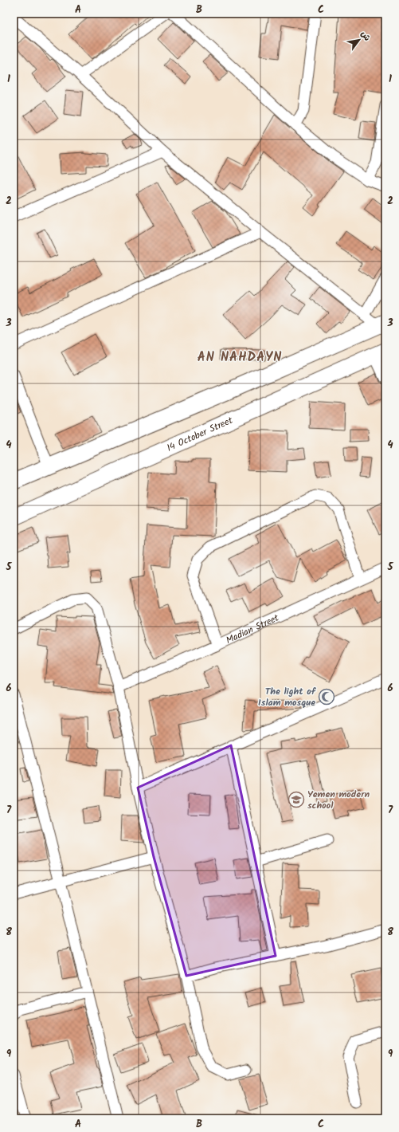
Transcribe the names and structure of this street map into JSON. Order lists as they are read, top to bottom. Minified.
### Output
{"streets":{"main road":["14 October Street"],"street":["Madian Street"]},"districts":["AN NAHDAYN"],"places":{"mosque":["The light of Islam mosque"],"school or university":["Yemen modern school"]},"north":"top right","grid":{"columns":["A","B","C"],"rows":["1","2","3","4","5","6","7","8","9"]}}
